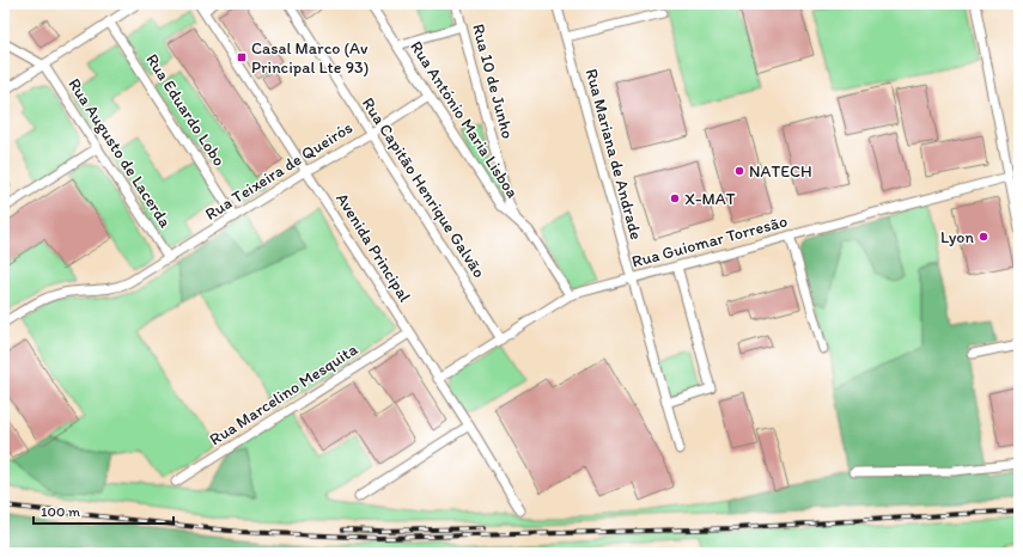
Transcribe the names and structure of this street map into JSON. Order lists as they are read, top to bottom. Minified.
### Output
{"streets":{"street":["Rua 10 de Junho","Rua Eduardo Lobo","Rua António Maria Lisboa","Rua Augusto de Lacerda","Rua Mariana de Andrade","Rua Teixeira de Queirós","Rua Capitão Henrique Galvão","Rua Guiomar Torresão","Avenida Principal","Rua Marcelino Mesquita"]},"crossings":[["Rua 10 de Junho","Rua António Maria Lisboa"],["Rua Eduardo Lobo","Rua Teixeira de Queirós"],["Rua António Maria Lisboa","Rua Teixeira de Queirós"],["Rua António Maria Lisboa","Rua Guiomar Torresão"],["Rua Augusto de Lacerda","Rua Teixeira de Queirós"],["Rua Mariana de Andrade","Rua Guiomar Torresão"],["Rua Teixeira de Queirós","Rua Capitão Henrique Galvão"],["Rua Teixeira de Queirós","Avenida Principal"],["Rua Capitão Henrique Galvão","Rua Guiomar Torresão"],["Rua Guiomar Torresão","Avenida Principal"],["Avenida Principal","Rua Marcelino Mesquita"]],"places":{"transit":["Casal Marco (Av Principal Lte 93)"],"other":["NATECH","X-MAT","Lyon"]},"scale_bar":"100 m"}
